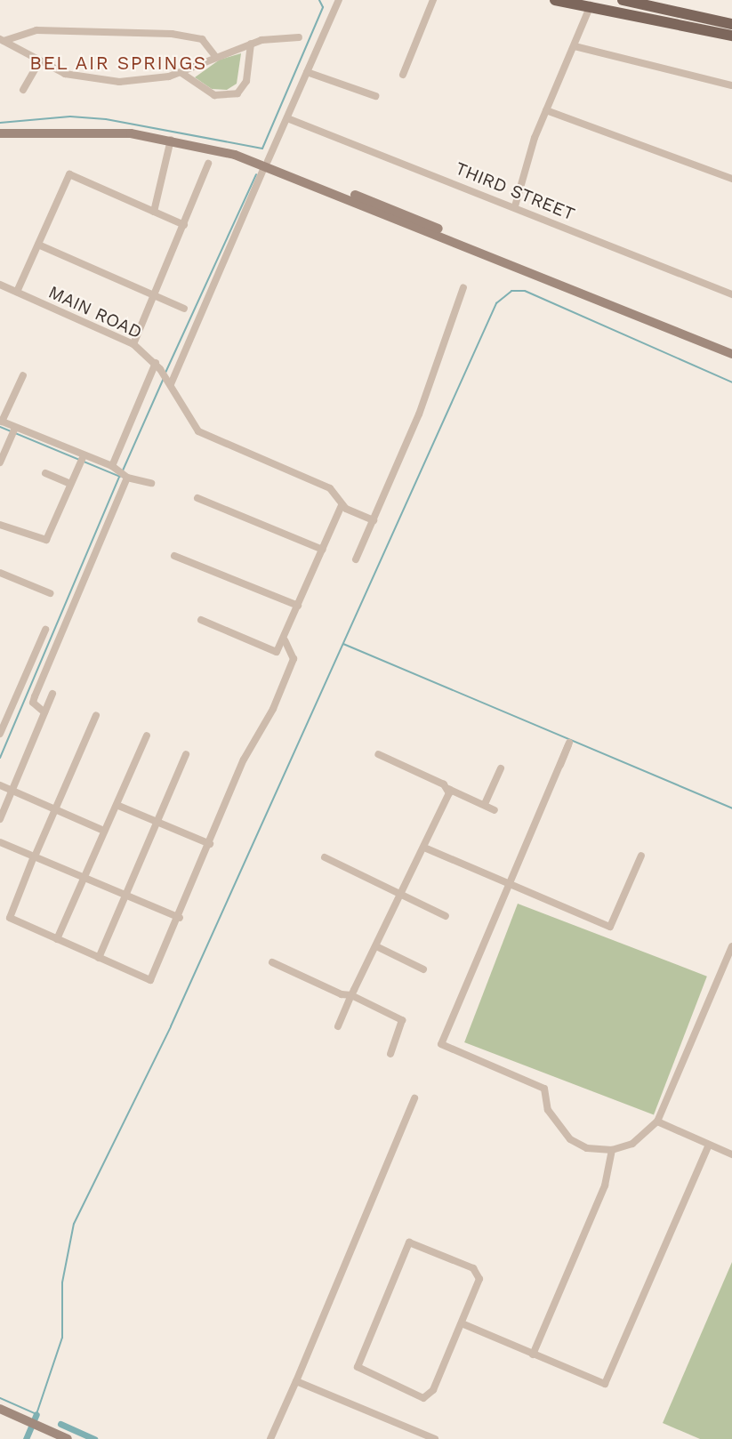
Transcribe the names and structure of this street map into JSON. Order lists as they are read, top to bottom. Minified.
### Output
{"streets":{"street":["THIRD STREET","MAIN ROAD"]},"districts":["BEL AIR SPRINGS"]}
